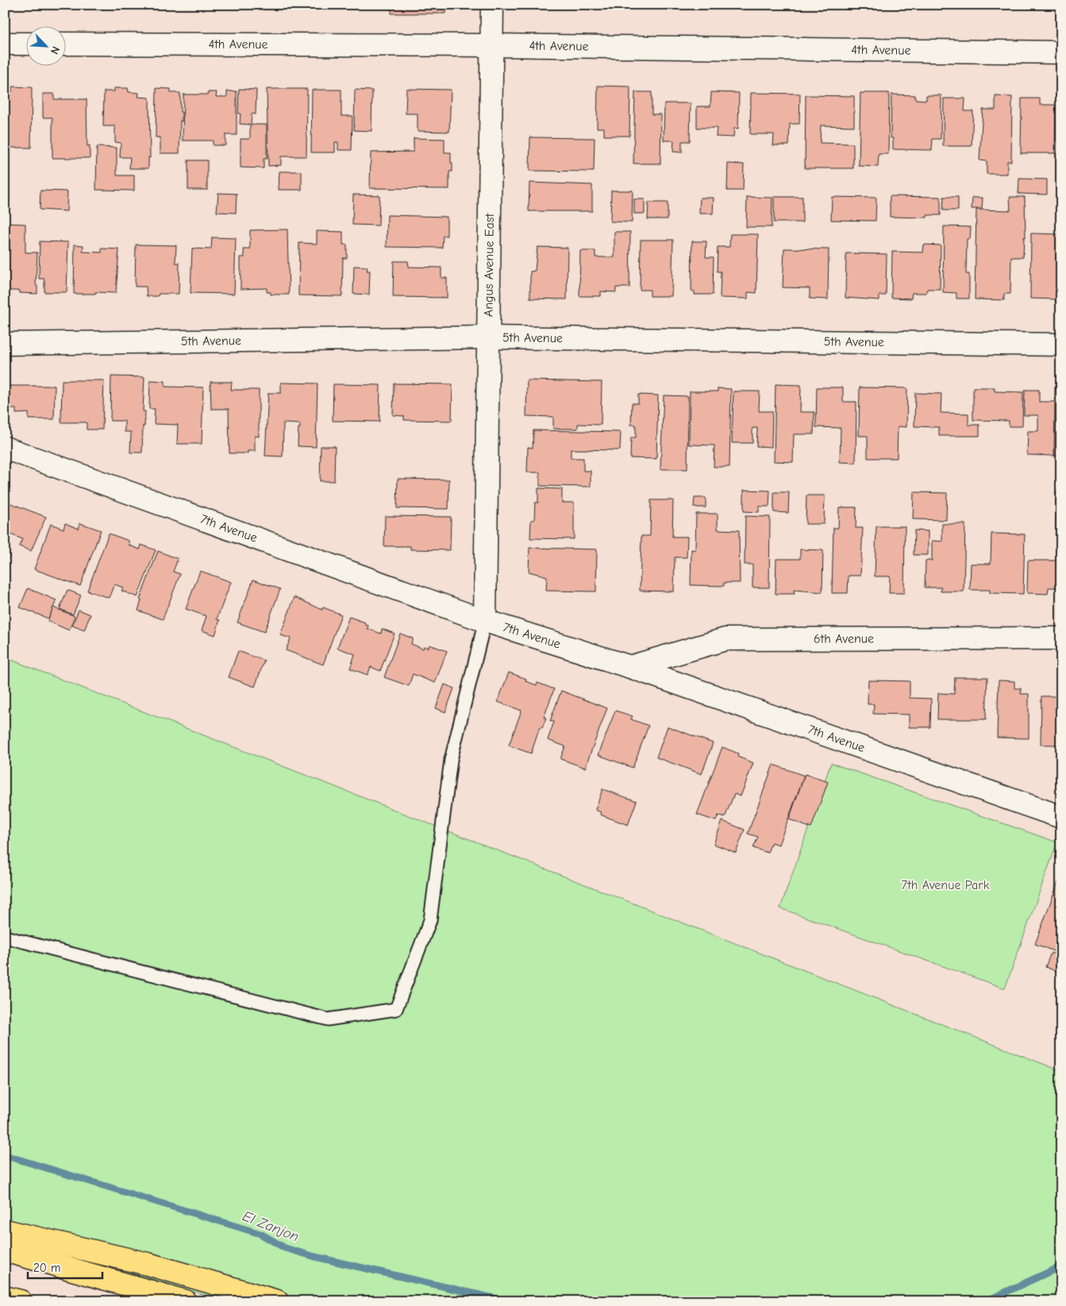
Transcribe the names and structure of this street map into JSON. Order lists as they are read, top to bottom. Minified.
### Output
{"streets":{"street":["4th Avenue","Angus Avenue East","5th Avenue","7th Avenue","6th Avenue"]},"crossings":[["4th Avenue","Angus Avenue East"],["Angus Avenue East","5th Avenue"],["Angus Avenue East","7th Avenue"],["7th Avenue","6th Avenue"]],"water":["El Zanjon"],"parks":["7th Avenue Park"],"scale_bar":"20 m","north":"bottom right"}
